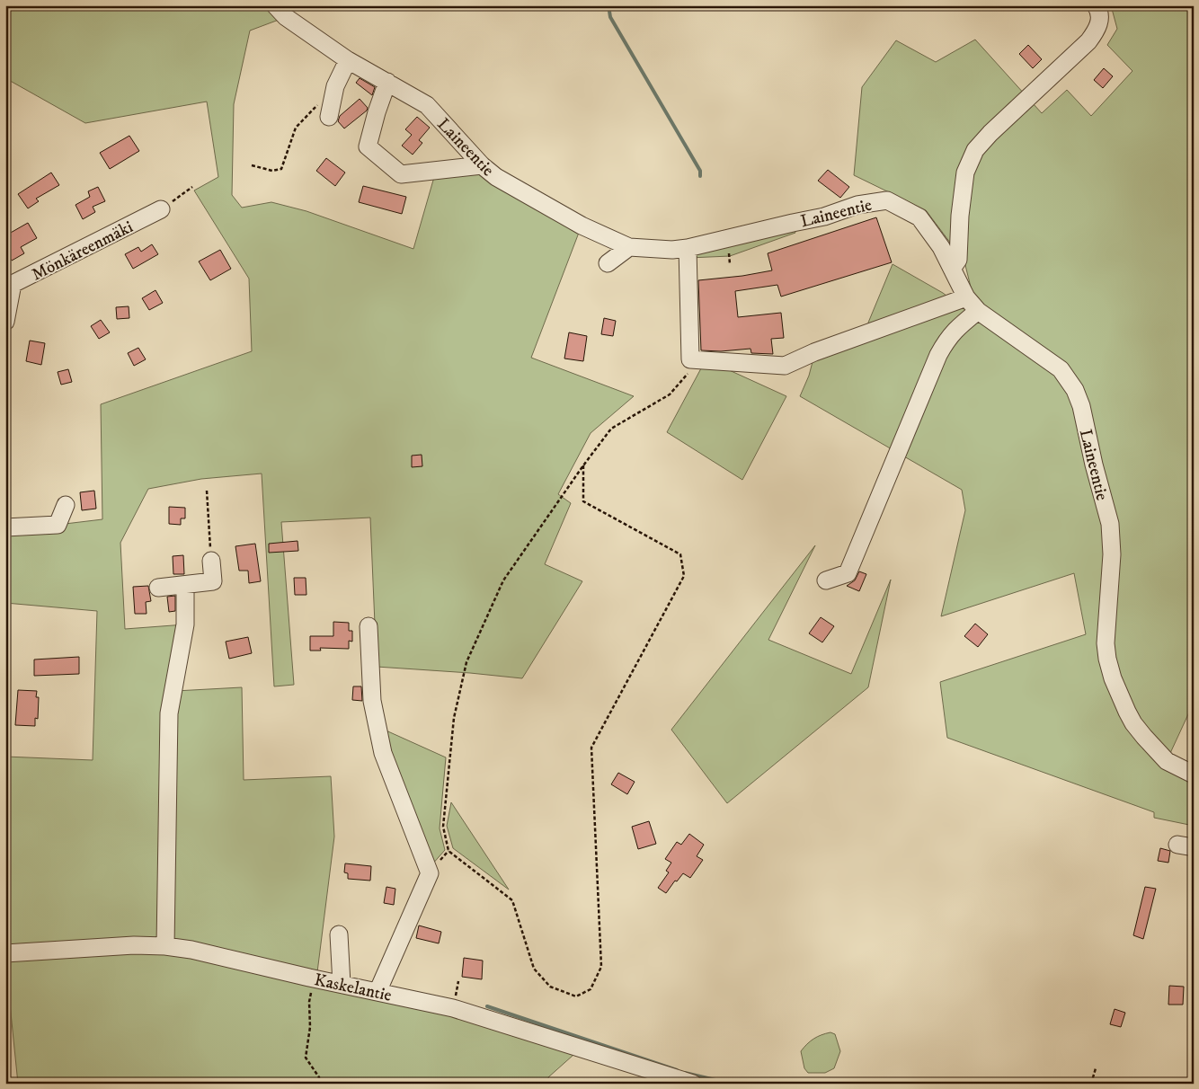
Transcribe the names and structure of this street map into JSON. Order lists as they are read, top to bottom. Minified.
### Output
{"streets":{"street":["Laineentie","Mönkäreenmäki","Kaskelantie"]}}
